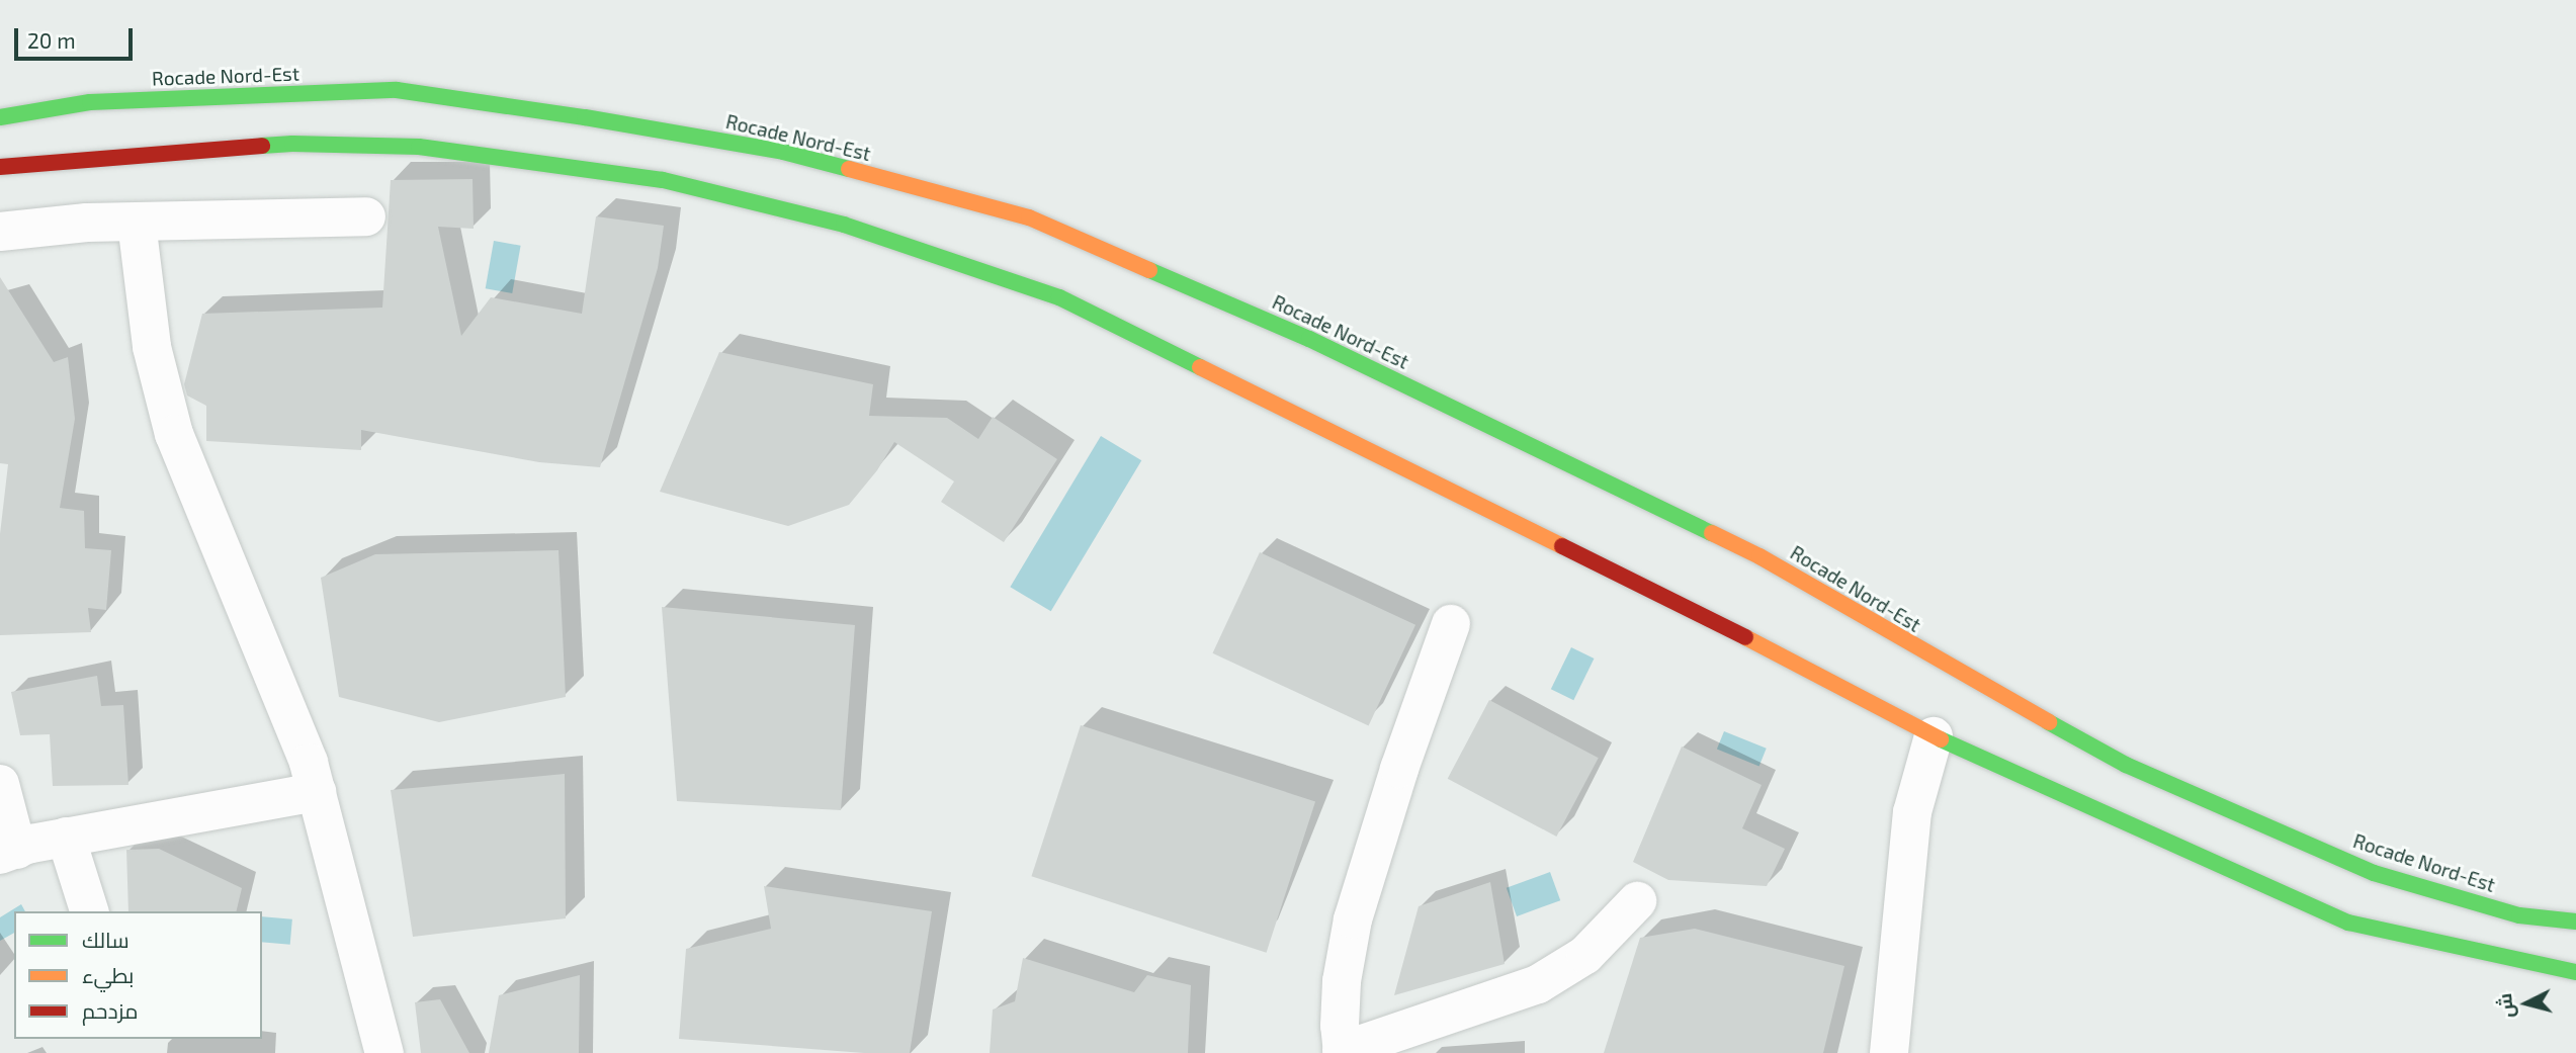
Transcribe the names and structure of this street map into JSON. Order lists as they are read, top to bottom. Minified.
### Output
{"streets":{"street":["Rocade Nord-Est"]},"legend":["سالك","بطيء","مزدحم"],"scale_bar":"20 m","north":"left"}
